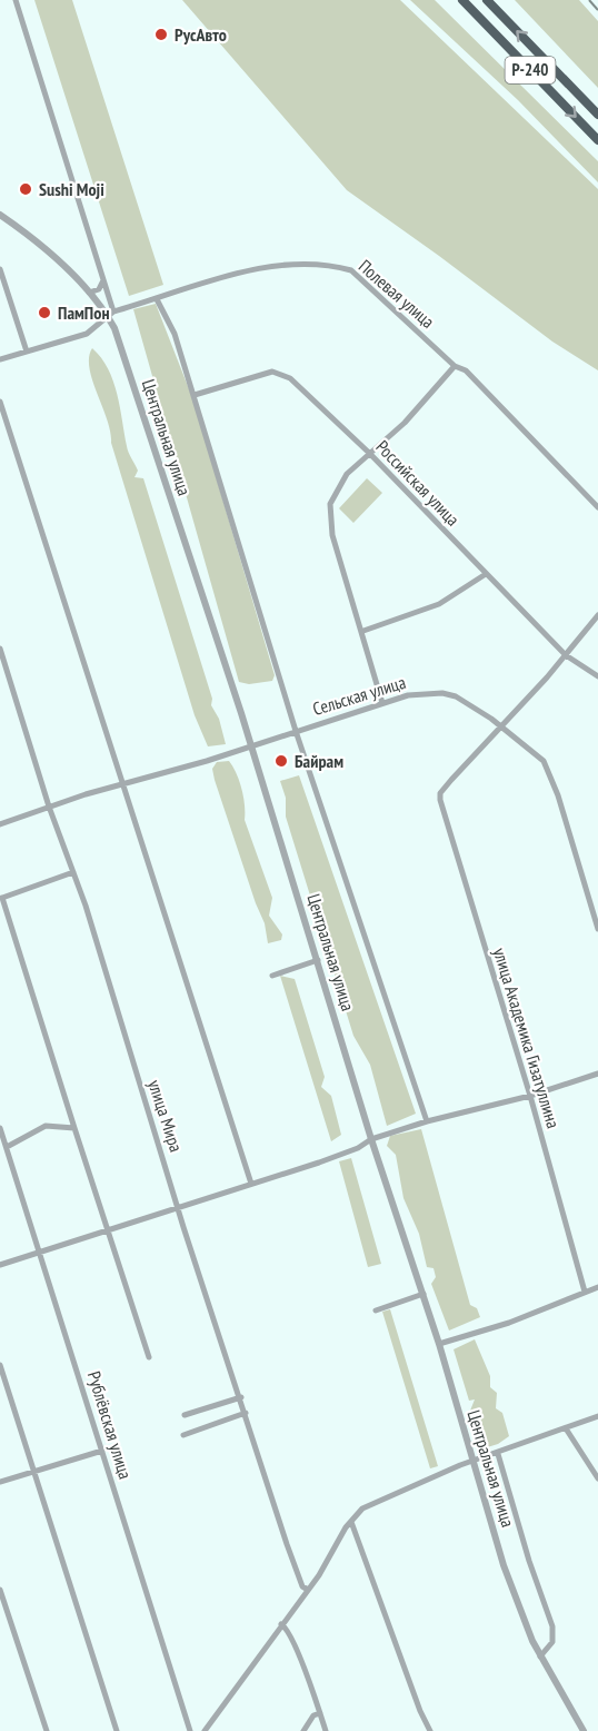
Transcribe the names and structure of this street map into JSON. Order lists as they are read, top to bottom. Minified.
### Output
{"streets":{"highway":["Р-240"],"street":["Полевая улица","Центральная улица","Российская улица","Сельская улица","улица Академика Гизатуллина","улица Мира","Рублёвская улица"]},"crossings":[["Полевая улица","Центральная улица"],["Центральная улица","Сельская улица"],["Сельская улица","улица Академика Гизатуллина"],["Сельская улица","улица Мира"]],"places":["РусАвто","Sushi Moji","ПамПон","Байрам"]}
